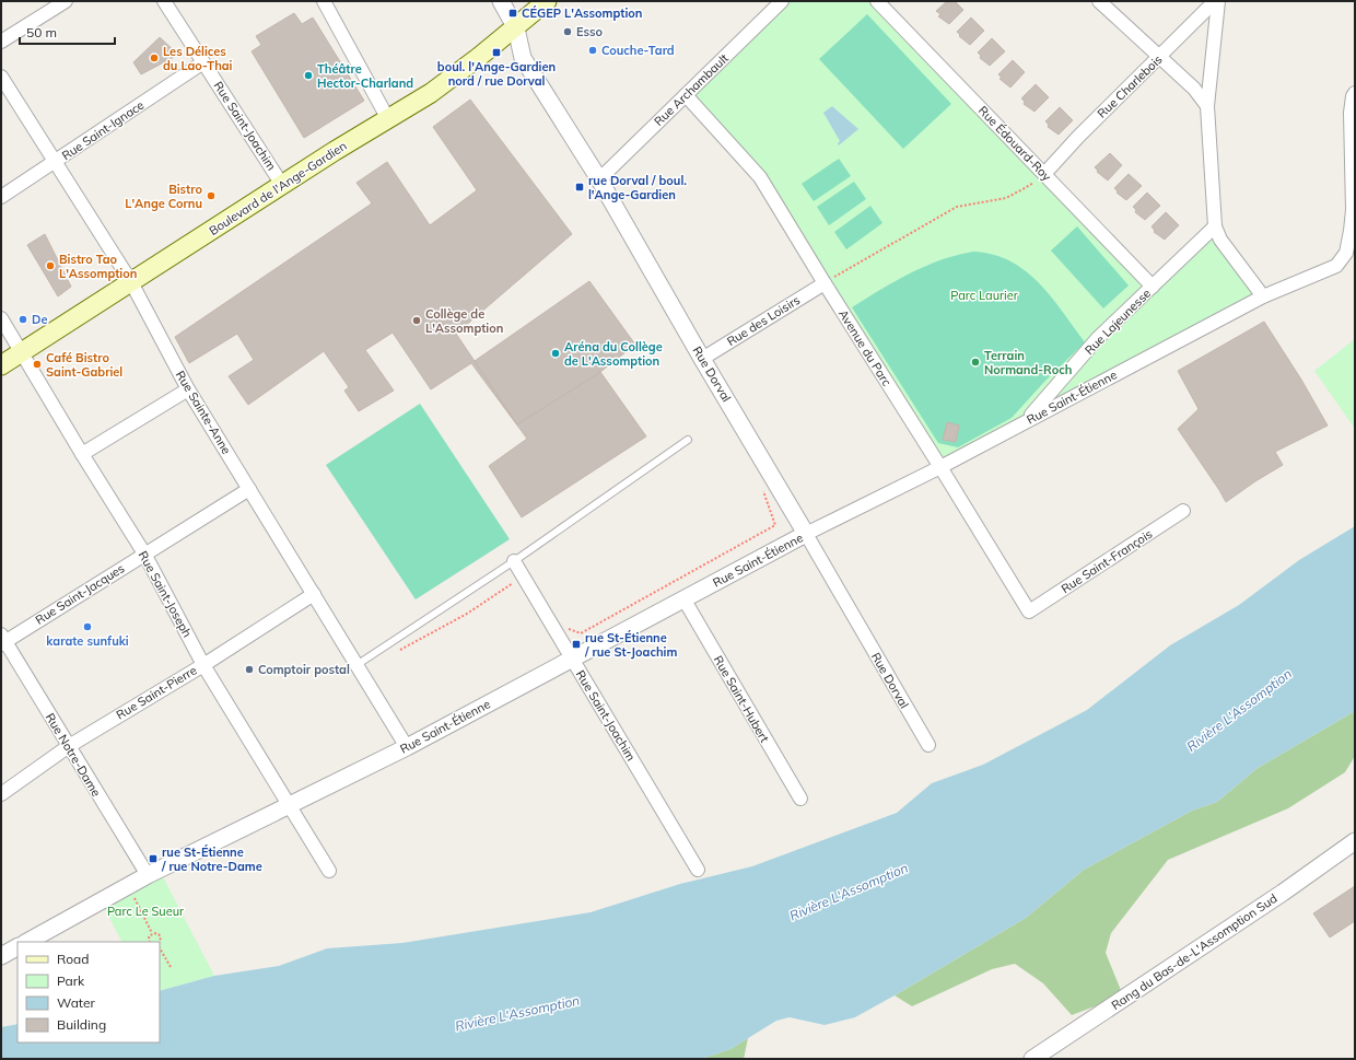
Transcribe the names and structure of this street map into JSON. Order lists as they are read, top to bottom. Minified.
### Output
{"streets":{"main road":["Boulevard de l'Ange-Gardien"],"street":["Rue Charlebois","Rue Archambault","Rue Saint-Joachim","Rue Saint-Ignace","Rue Édouard-Roy","Rue des Loisirs","Rue Lajeunesse","Avenue du Parc","Rue Dorval","Rue Saint-Étienne","Rue Sainte-Anne","Rue Saint-François","Rue Saint-Jacques","Rue Saint-Joseph","Rue Saint-Pierre","Rue Saint-Hubert","Rue Notre-Dame","Rang du Bas-de-L'Assomption Sud"]},"crossings":[["Rue Charlebois","Rue Édouard-Roy"],["Rue Archambault","Avenue du Parc"],["Rue Archambault","Rue Dorval"],["Rue Saint-Joachim","Rue Saint-Ignace"],["Rue Saint-Joachim","Boulevard de l'Ange-Gardien"],["Rue Saint-Joachim","Rue Saint-Étienne"],["Rue Saint-Ignace","Rue Sainte-Anne"],["Rue Édouard-Roy","Rue Lajeunesse"],["Boulevard de l'Ange-Gardien","Rue Dorval"],["Boulevard de l'Ange-Gardien","Rue Sainte-Anne"],["Boulevard de l'Ange-Gardien","Rue Saint-Joseph"],["Rue des Loisirs","Avenue du Parc"],["Rue des Loisirs","Rue Dorval"],["Rue Lajeunesse","Rue Saint-Étienne"],["Avenue du Parc","Rue Saint-Étienne"],["Avenue du Parc","Rue Saint-François"],["Rue Dorval","Rue Saint-Étienne"],["Rue Saint-Étienne","Rue Sainte-Anne"],["Rue Saint-Étienne","Rue Saint-Joseph"],["Rue Saint-Étienne","Rue Saint-Hubert"],["Rue Saint-Étienne","Rue Notre-Dame"],["Rue Sainte-Anne","Rue Saint-Jacques"],["Rue Sainte-Anne","Rue Saint-Pierre"],["Rue Saint-Jacques","Rue Saint-Joseph"],["Rue Saint-Jacques","Rue Notre-Dame"],["Rue Saint-Joseph","Rue Saint-Pierre"],["Rue Saint-Pierre","Rue Notre-Dame"]],"water":["Rivière L'Assomption"],"parks":["Parc Laurier","Parc Le Sueur"],"places":{"transit":["CÉGEP L'Assomption","boul. l'Ange-Gardien nord / rue Dorval","rue Dorval / boul. l'Ange-Gardien","rue St-Étienne / rue St-Joachim","rue St-Étienne / rue Notre-Dame"],"other":["Esso","Couche-Tard","Les Délices du Lao-Thai","Théâtre Hector-Charland","Bistro L'Ange Cornu","Bistro Tao L'Assomption","De","Collège de L'Assomption","Aréna du Collège de L'Assomption","Terrain Normand-Roch","Café Bistro Saint-Gabriel","karate sunfuki","Comptoir postal"]},"legend":["Road","Park","Water","Building"],"scale_bar":"50 m"}
